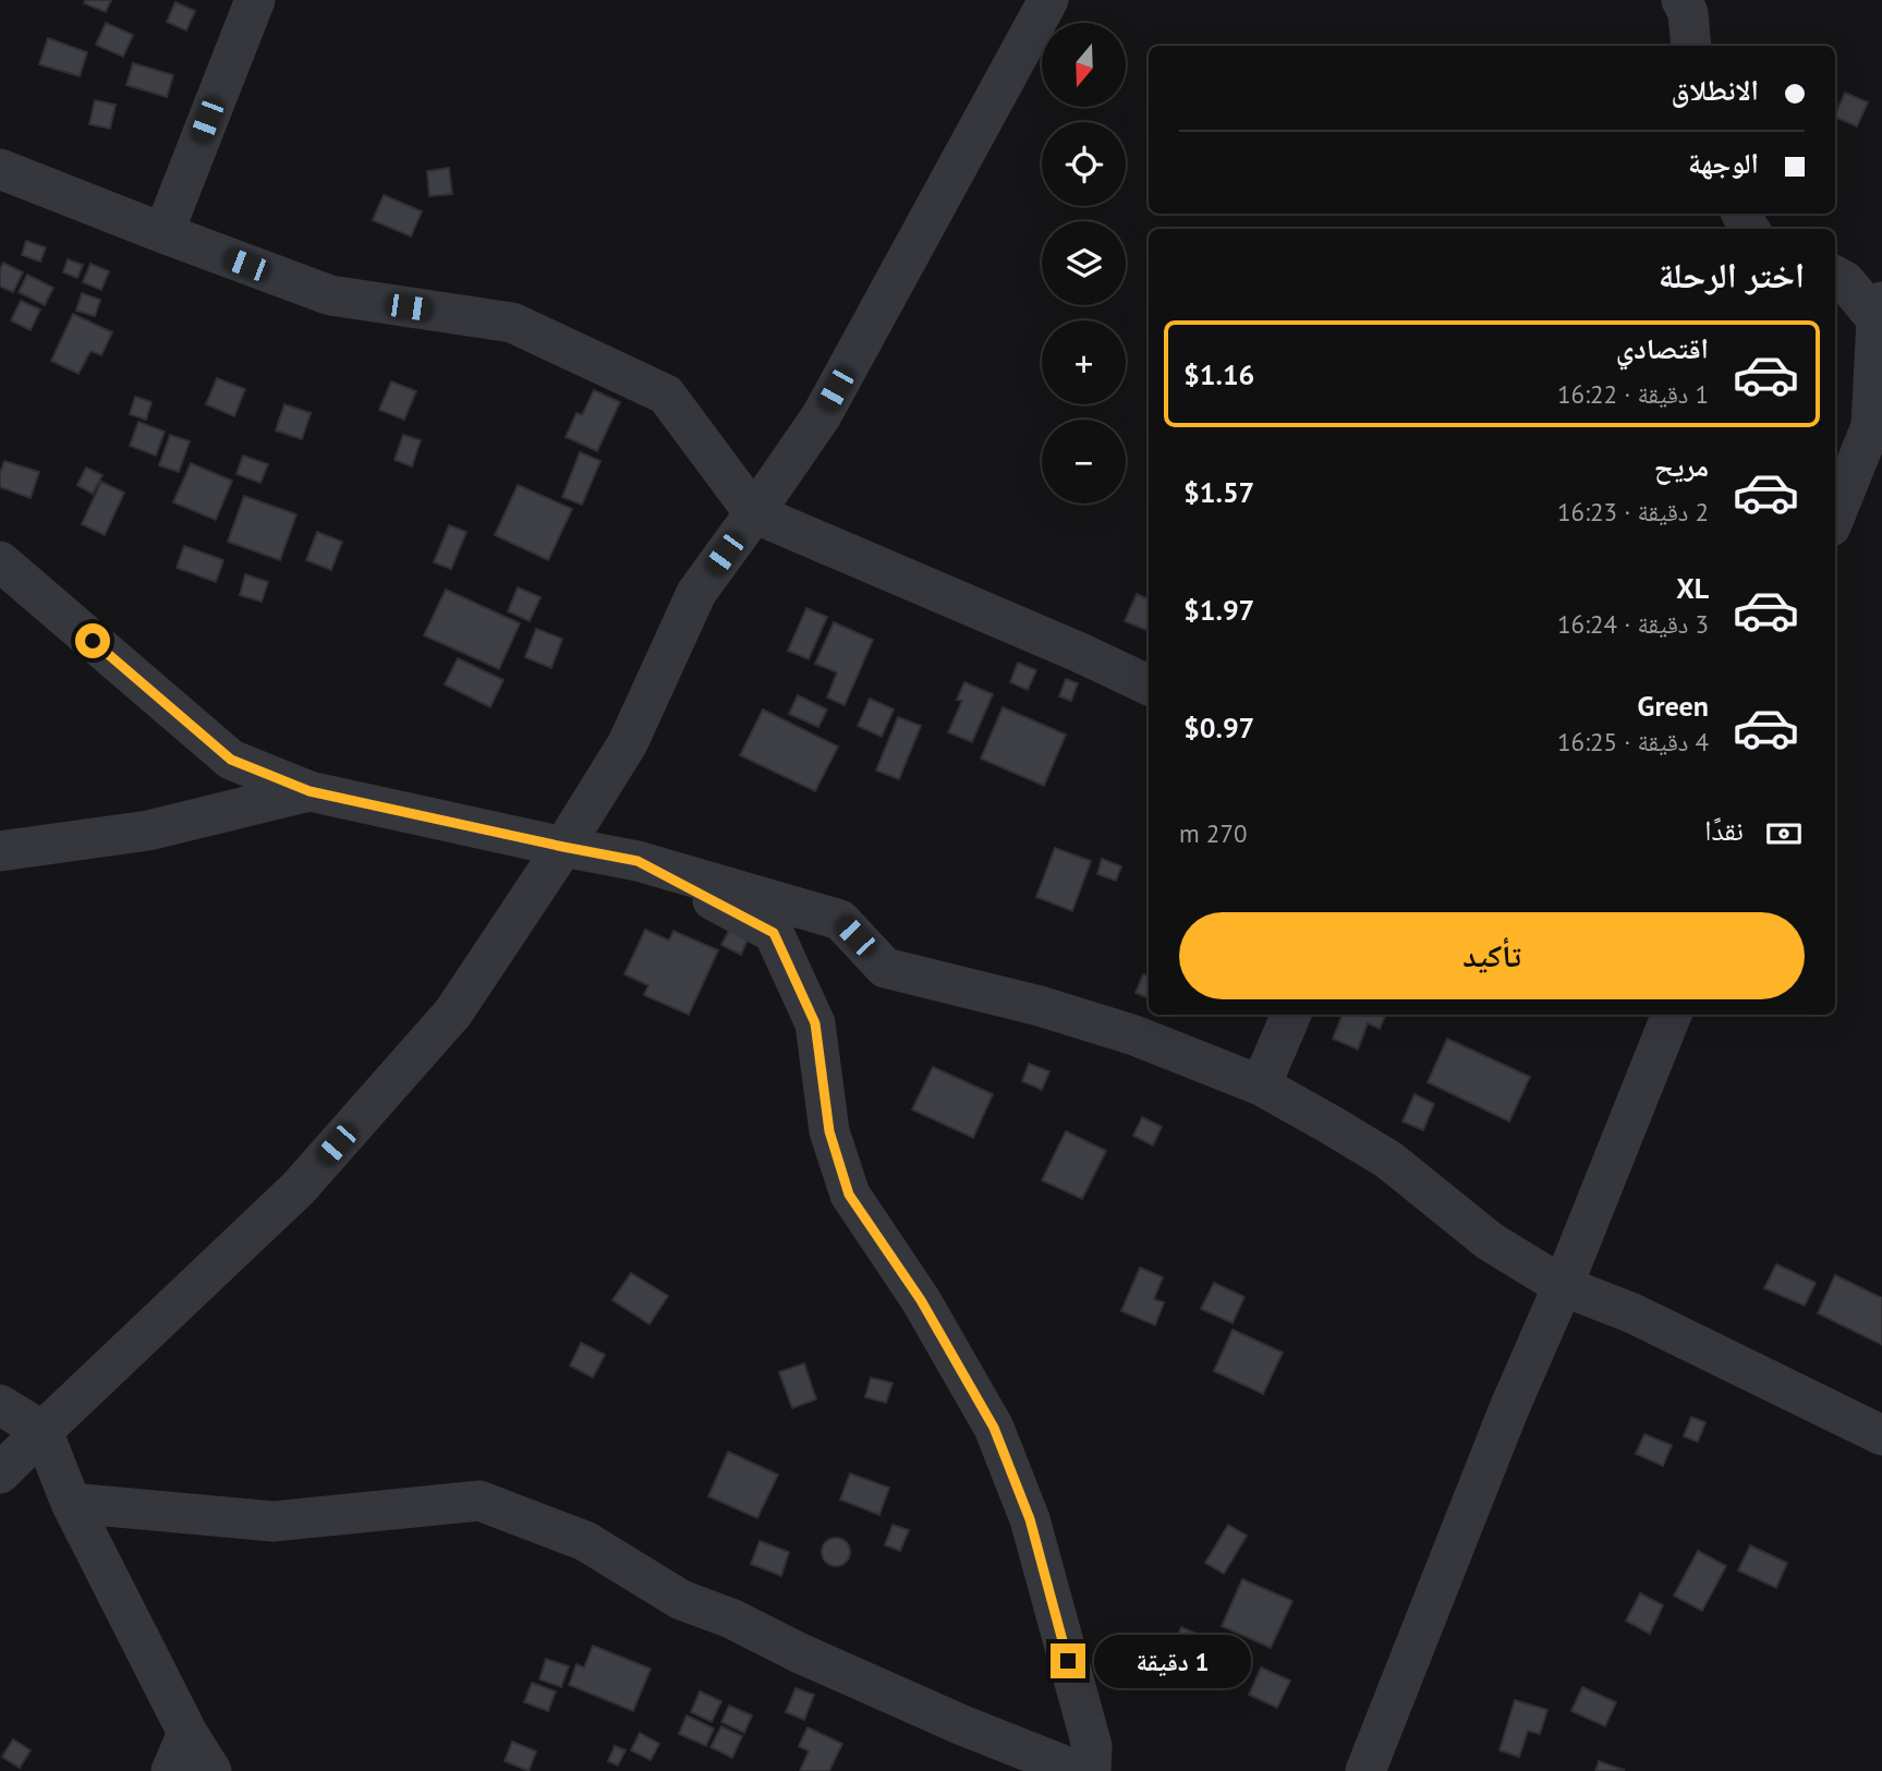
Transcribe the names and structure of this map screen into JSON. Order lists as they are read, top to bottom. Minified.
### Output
{"north":"bottom","page":{"map_buttons":["+","−"],"banner":["الانطلاق","الوجهة"],"heading":"اختر الرحلة","list":[{"name":"اقتصادي","note":"1 دقيقة · 16:22","value":"$1.16"},{"name":"مريح","note":"2 دقيقة · 16:23","value":"$1.57"},{"name":"XL","note":"3 دقيقة · 16:24","value":"$1.97"},{"name":"Green","note":"4 دقيقة · 16:25","value":"$0.97"}],"pay":["نقدًا","270 m"],"buttons":"تأكيد","bubble":"1 دقيقة"}}
